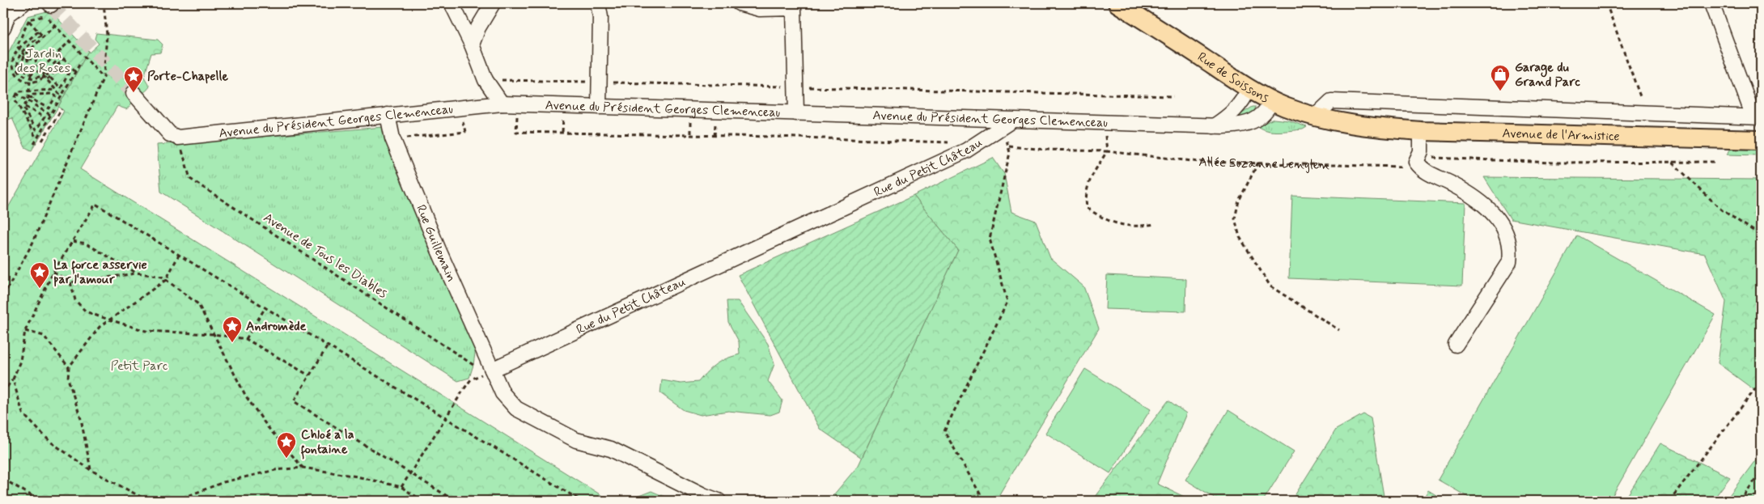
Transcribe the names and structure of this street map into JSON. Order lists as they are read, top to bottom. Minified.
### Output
{"streets":{"main road":["Rue de Soissons","Avenue de l'Armistice"],"street":["Avenue du Président Georges Clemenceau","Rue du Petit Château","Rue Guillemain"],"path":["Allée Suzanne Lenglen","Avenue de Tous les Diables"]},"crossings":[["Rue de Soissons","Avenue du Président Georges Clemenceau"],["Rue de Soissons","Avenue de l'Armistice"],["Avenue du Président Georges Clemenceau","Rue du Petit Château"],["Avenue du Président Georges Clemenceau","Rue Guillemain"],["Avenue du Président Georges Clemenceau","Avenue de Tous les Diables"],["Rue du Petit Château","Rue Guillemain"],["Rue du Petit Château","Avenue de Tous les Diables"],["Rue Guillemain","Avenue de Tous les Diables"]],"parks":["Jardin des Roses","Petit Parc"],"places":{"shop":["Garage du Grand Parc"],"place":["Porte-Chapelle","La force asservie par l'amour","Andromède","Chloé a la fontaine"]}}
